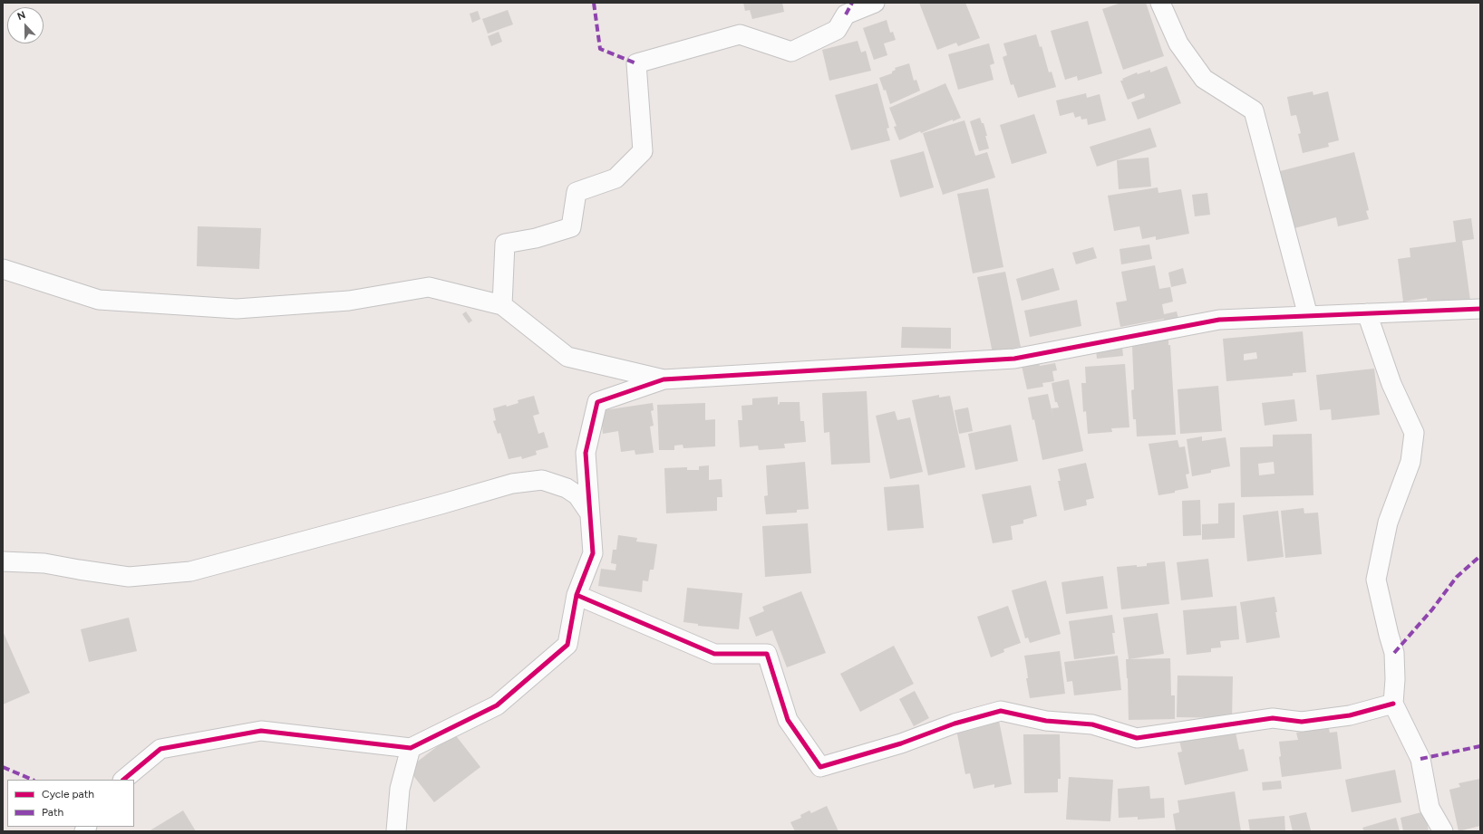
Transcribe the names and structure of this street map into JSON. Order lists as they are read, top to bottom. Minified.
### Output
{"legend":["Cycle path","Path"],"north":"top"}
